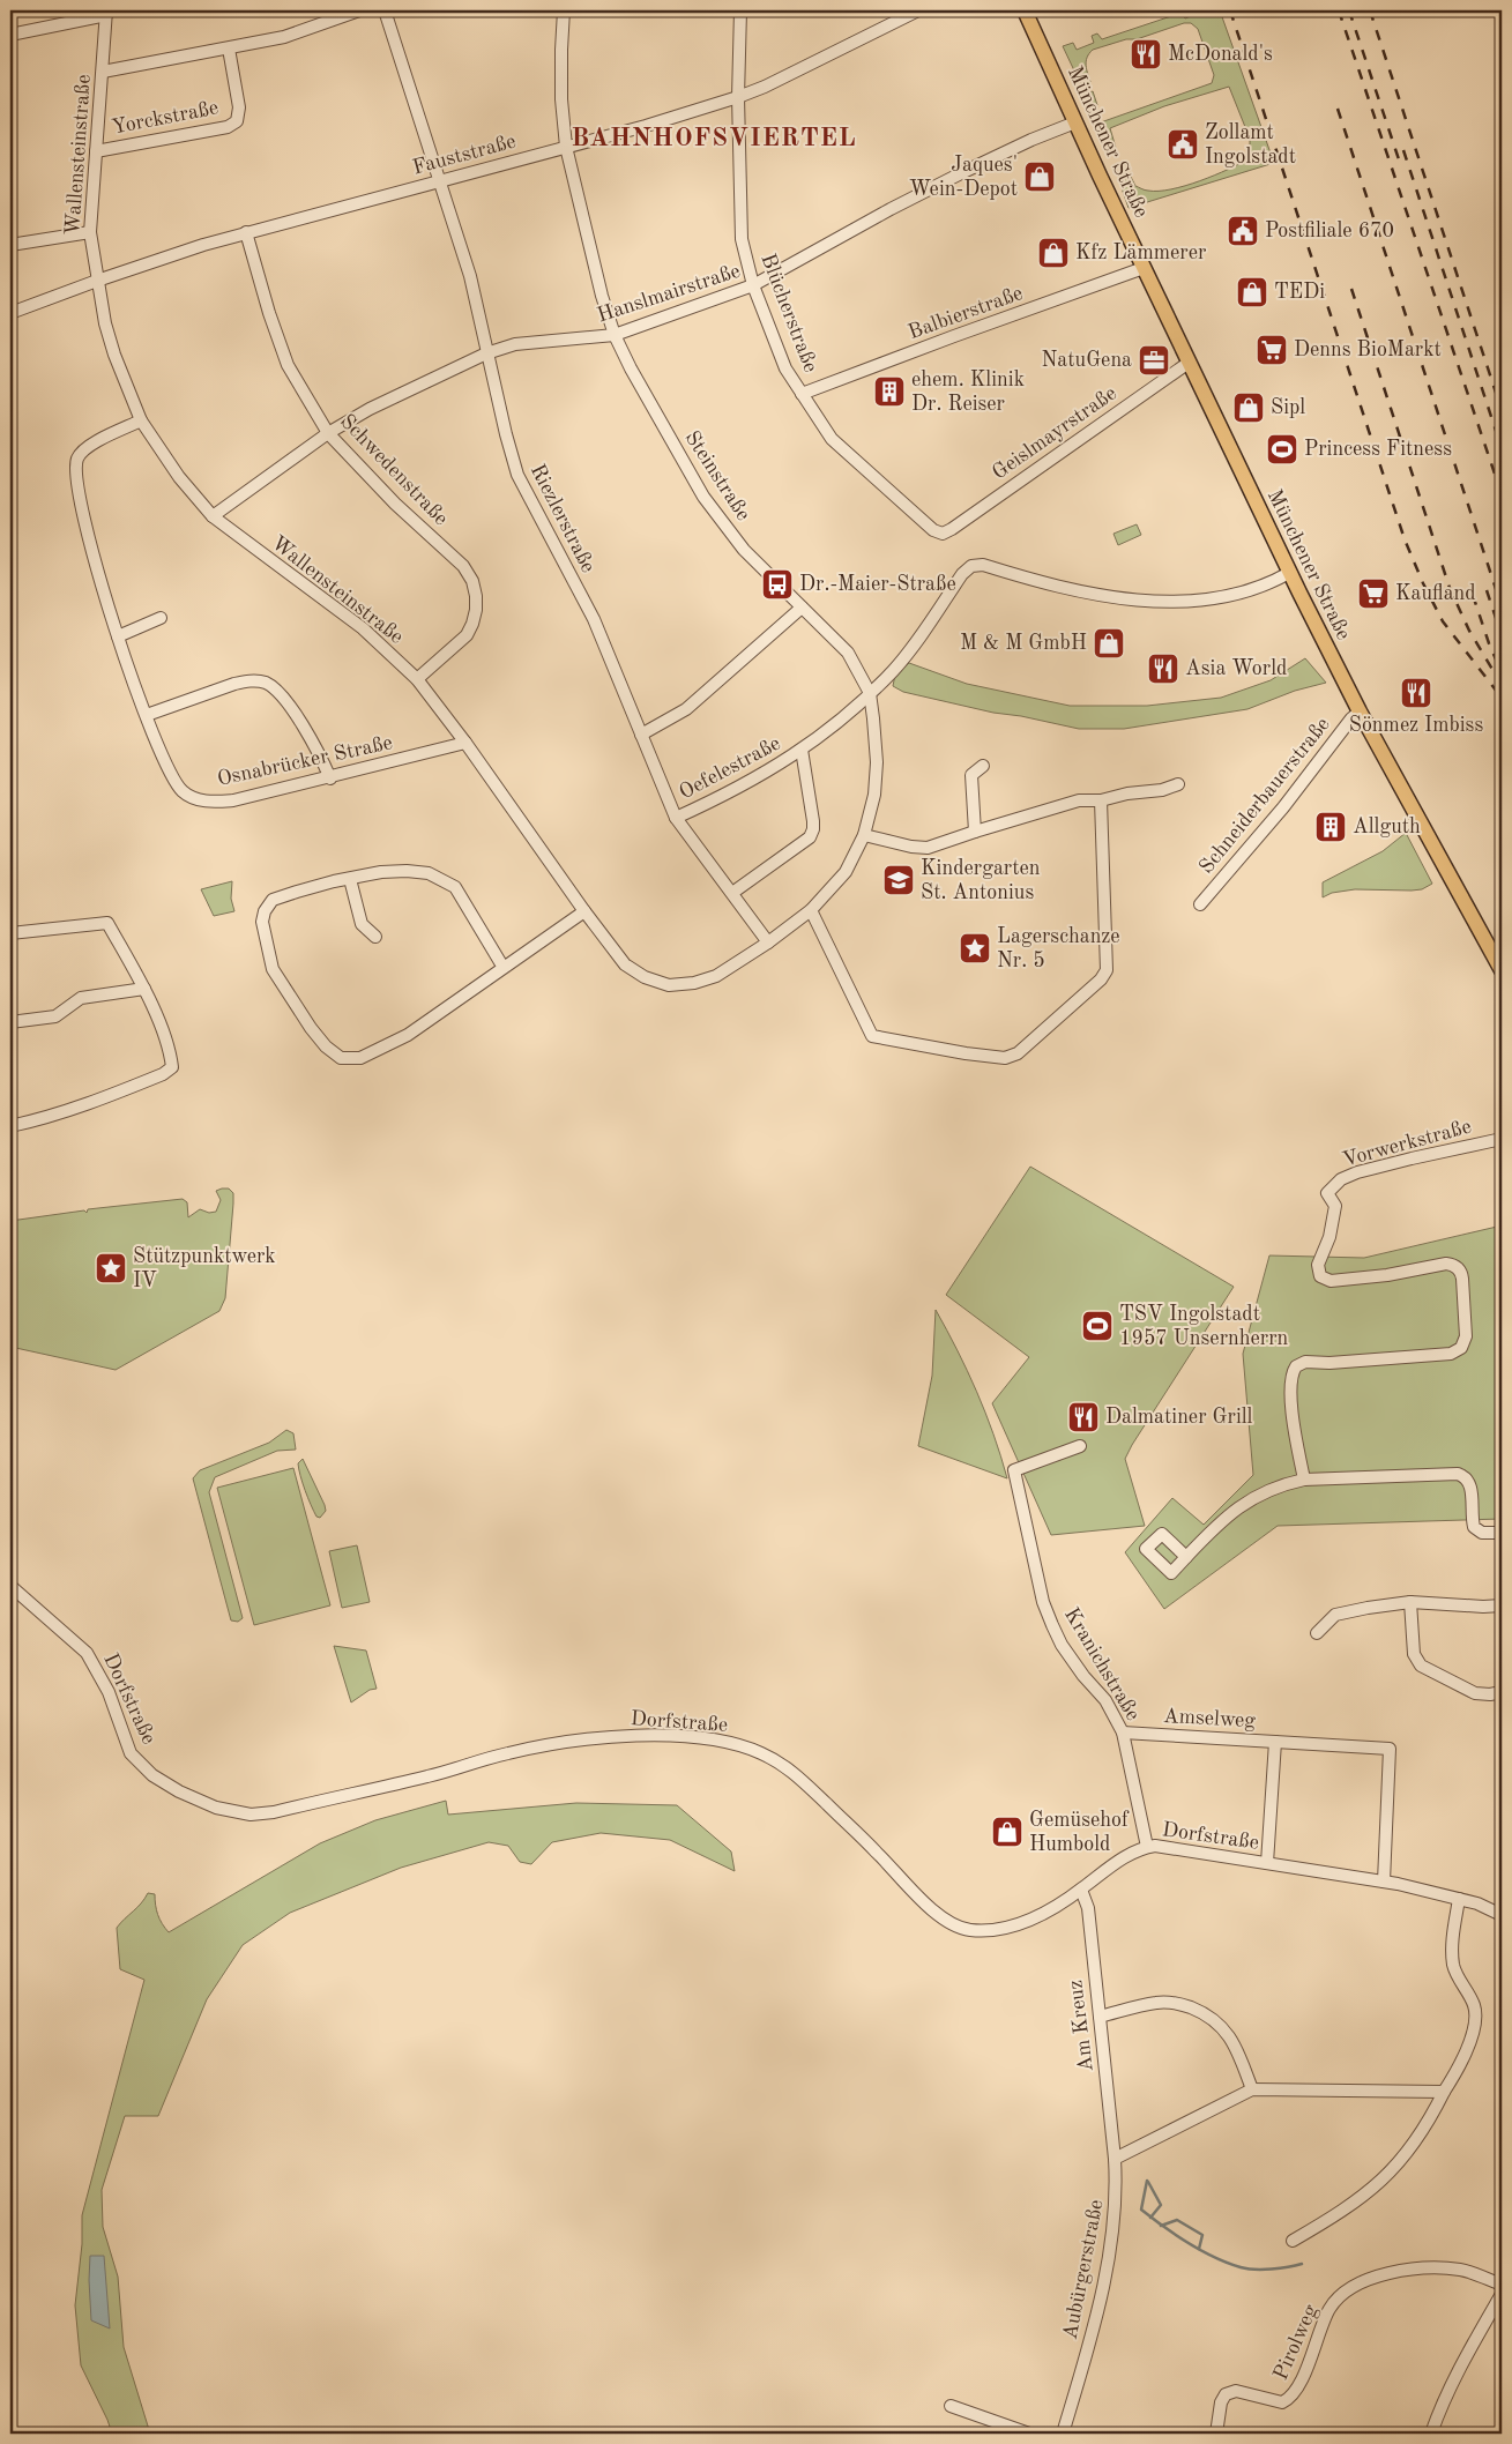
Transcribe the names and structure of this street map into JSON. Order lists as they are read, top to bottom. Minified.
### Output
{"streets":{"main road":["Münchener Straße"],"street":["Yorckstraße","Wallensteinstraße","Fauststraße","Hanslmairstraße","Blücherstraße","Balbierstraße","Geislmayrstraße","Schwedenstraße","Steinstraße","Riezlerstraße","Osnabrücker Straße","Oefelestraße","Schneiderbauerstraße","Vorwerkstraße","Kranichstraße","Dorfstraße","Amselweg","Am Kreuz","Aubürgerstraße","Pirolweg"]},"crossings":[["Yorckstraße","Wallensteinstraße"],["Münchener Straße","Hanslmairstraße"],["Münchener Straße","Balbierstraße"],["Münchener Straße","Geislmayrstraße"],["Münchener Straße","Oefelestraße"],["Münchener Straße","Schneiderbauerstraße"],["Wallensteinstraße","Fauststraße"],["Wallensteinstraße","Hanslmairstraße"],["Wallensteinstraße","Schwedenstraße"],["Wallensteinstraße","Steinstraße"],["Wallensteinstraße","Riezlerstraße"],["Wallensteinstraße","Osnabrücker Straße"],["Fauststraße","Blücherstraße"],["Fauststraße","Schwedenstraße"],["Fauststraße","Steinstraße"],["Fauststraße","Riezlerstraße"],["Hanslmairstraße","Blücherstraße"],["Hanslmairstraße","Schwedenstraße"],["Hanslmairstraße","Steinstraße"],["Hanslmairstraße","Riezlerstraße"],["Blücherstraße","Balbierstraße"],["Blücherstraße","Geislmayrstraße"],["Steinstraße","Oefelestraße"],["Riezlerstraße","Oefelestraße"],["Kranichstraße","Dorfstraße"],["Kranichstraße","Amselweg"],["Dorfstraße","Amselweg"],["Dorfstraße","Am Kreuz"],["Am Kreuz","Aubürgerstraße"]],"districts":["BAHNHOFSVIERTEL"],"places":{"restaurant":["McDonald's","Asia World","Sönmez Imbiss","Dalmatiner Grill"],"public building":["Zollamt Ingolstadt","Postfiliale 670"],"shop":["Jaques' Wein-Depot","Kfz Lämmerer","TEDi","Sipl","M & M GmbH","Gemüsehof Humbold"],"supermarket":["Denns BioMarkt","Kaufland"],"office":["NatuGena"],"building":["ehem. Klinik Dr. Reiser","Allguth"],"sports":["Princess Fitness","TSV Ingolstadt 1957 Unsernherrn"],"bus stop":["Dr.-Maier-Straße"],"school or university":["Kindergarten St. Antonius"],"place":["Lagerschanze Nr. 5","Stützpunktwerk IV"]}}
